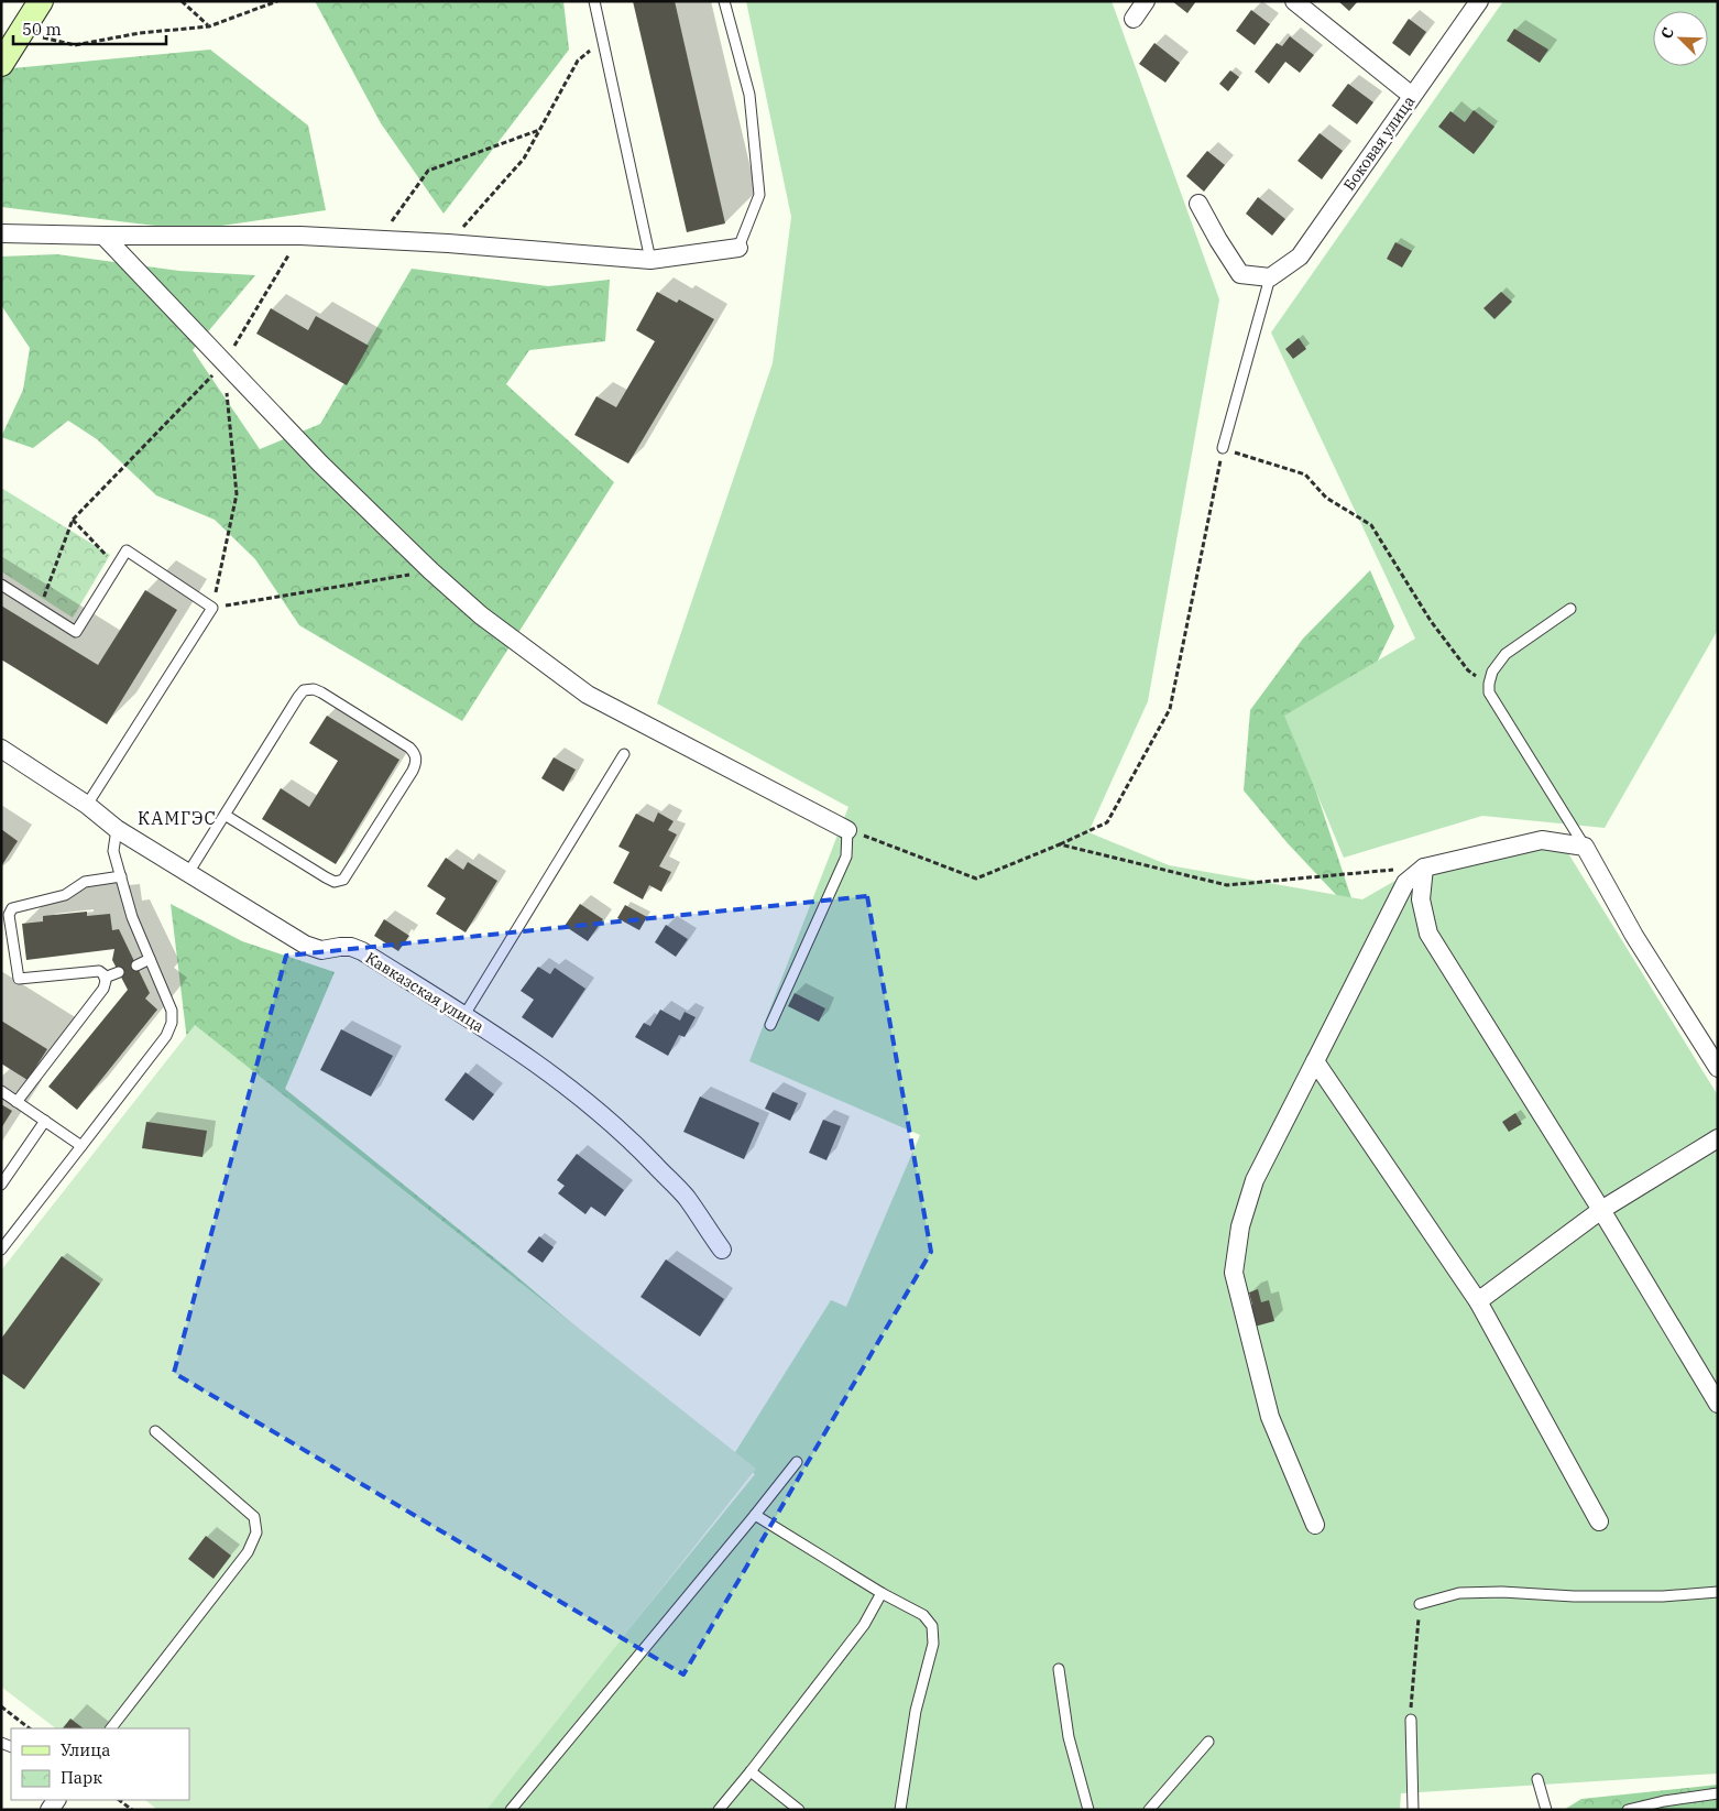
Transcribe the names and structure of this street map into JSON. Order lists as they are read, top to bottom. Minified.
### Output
{"streets":{"street":["Боковая улица","Кавказская улица"]},"districts":["КАМГЭС"],"legend":["Улица","Парк"],"scale_bar":"50 m","north":"top left"}
